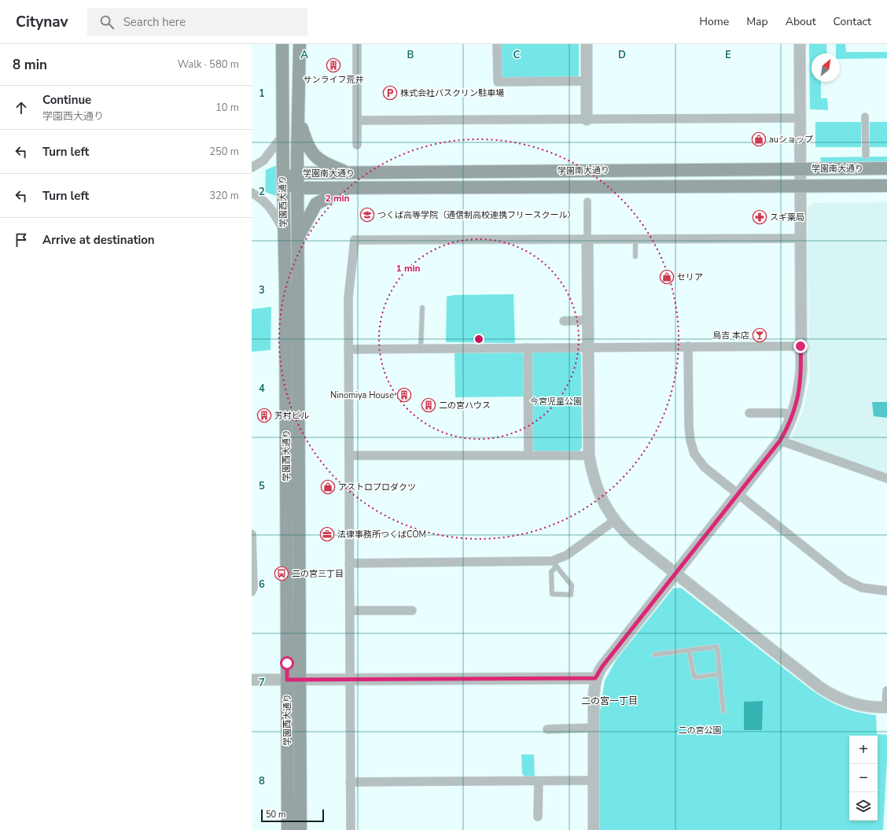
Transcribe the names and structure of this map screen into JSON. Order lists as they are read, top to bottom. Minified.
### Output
{"streets":{"main road":["学園南大通り","学園西大通り"]},"crossings":[["学園南大通り","学園西大通り"]],"districts":["二の宮一丁目"],"parks":["今宮児童公園","二の宮公園"],"places":{"building":["サンライフ荒井","Ninomiya House","二の宮ハウス","芳村ビル"],"parking":["株式会社バスクリン駐車場"],"shop":["auショップ","セリア","アストロプロダクツ"],"school or university":["つくば高等学院（通信制高校連携フリースクール）"],"pharmacy":["スギ薬局"],"bar":["鳥吉 本店"],"office":["法律事務所つくばCOM"],"bus stop":["二の宮三丁目"]},"scale_bar":"50 m","north":"top right","page":{"header":"Citynav","search":"Search here","nav":["Home","Map","About","Contact"],"heading":["8 min","Walk · 580 m"],"list":[["Continue","学園西大通り","10 m"],["Turn left","250 m"],["Turn left","320 m"],"Arrive at destination"],"map_buttons":["+","−"],"scale":"50 m"},"grid":{"columns":["A","B","C","D","E"],"rows":["1","2","3","4","5","6","7","8"]},"rings":["2 min","1 min"]}
